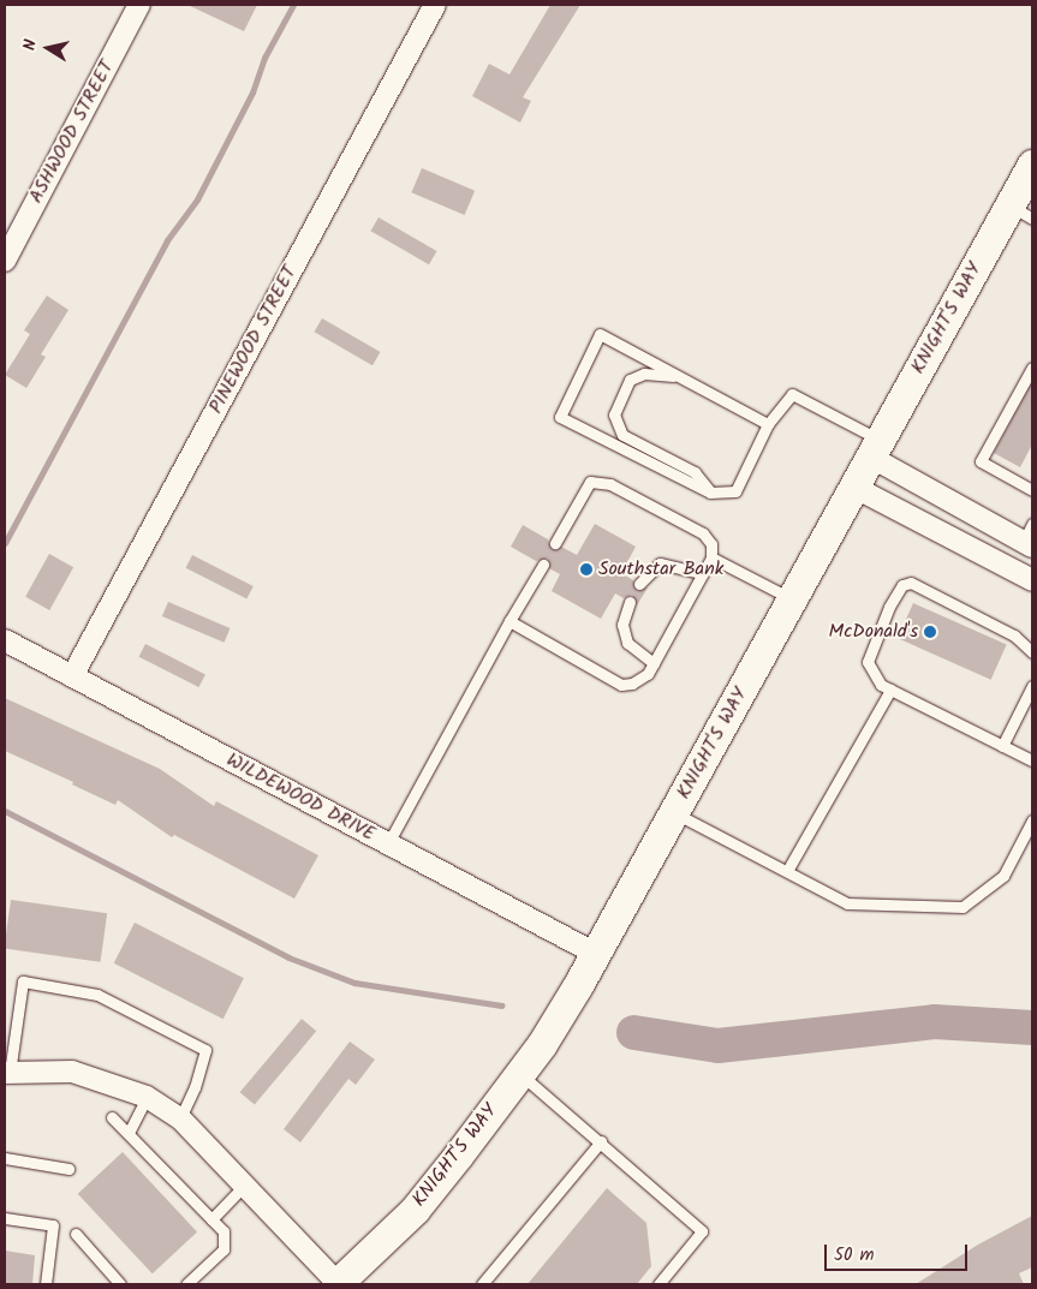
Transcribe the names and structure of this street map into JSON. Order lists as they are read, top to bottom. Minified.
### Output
{"streets":{"main road":["KNIGHT'S WAY"],"street":["ASHWOOD STREET","PINEWOOD STREET","WILDEWOOD DRIVE"]},"crossings":[["KNIGHT'S WAY","WILDEWOOD DRIVE"],["PINEWOOD STREET","WILDEWOOD DRIVE"]],"places":["Southstar Bank","McDonald's"],"scale_bar":"50 m","north":"left"}
